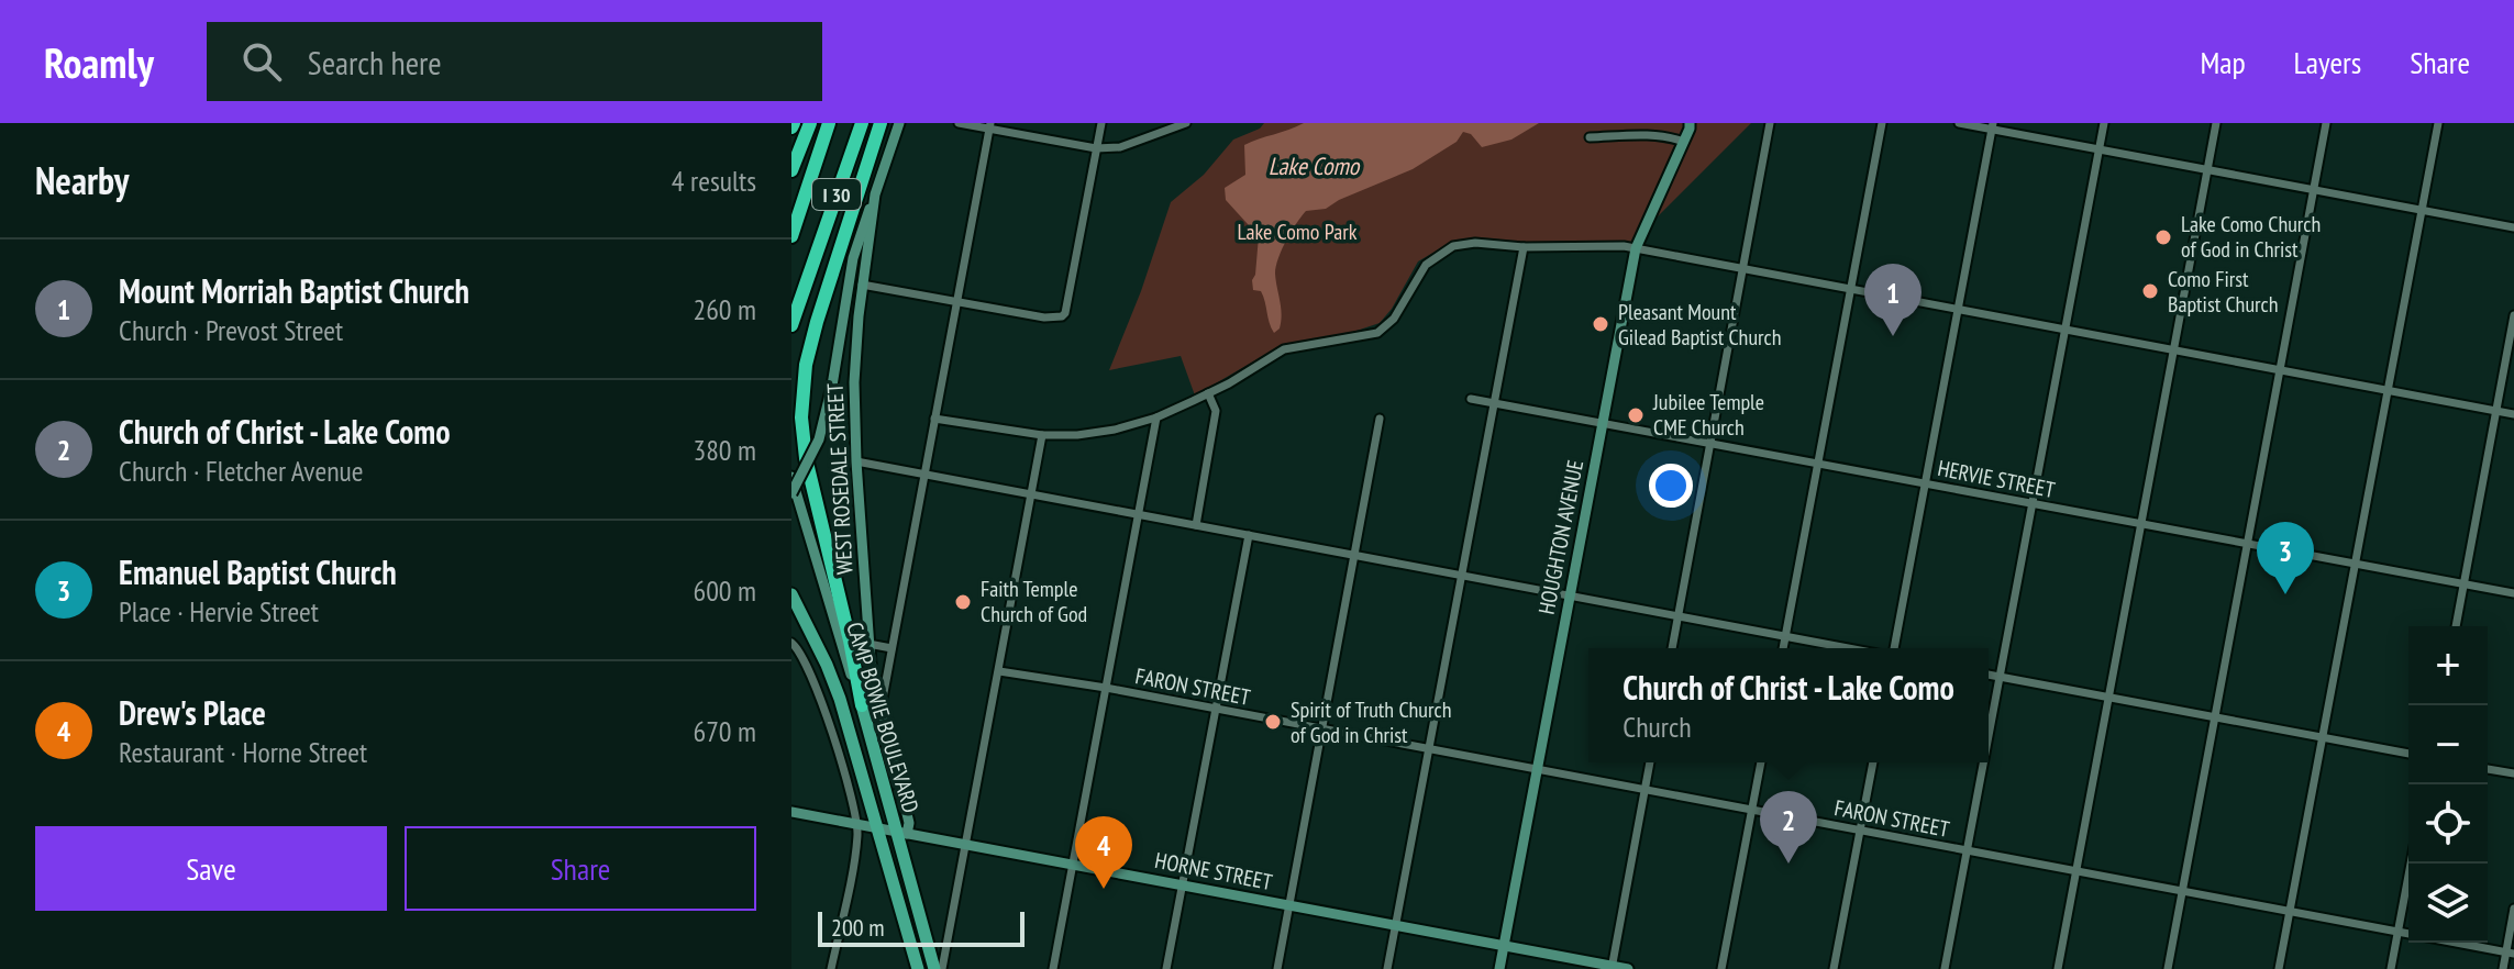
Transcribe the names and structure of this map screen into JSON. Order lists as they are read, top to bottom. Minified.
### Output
{"streets":{"highway":["I 30"],"main road":["CAMP BOWIE BOULEVARD"],"street":["WEST ROSEDALE STREET","HERVIE STREET","HOUGHTON AVENUE","FARON STREET","HORNE STREET"]},"crossings":[["WEST ROSEDALE STREET","CAMP BOWIE BOULEVARD"],["WEST ROSEDALE STREET","HORNE STREET"],["HERVIE STREET","HOUGHTON AVENUE"],["HOUGHTON AVENUE","FARON STREET"],["HOUGHTON AVENUE","HORNE STREET"],["CAMP BOWIE BOULEVARD","HORNE STREET"]],"water":["Lake Como"],"parks":["Lake Como Park"],"places":["Lake Como Church of God in Christ","Como First Baptist Church","Pleasant Mount Gilead Baptist Church","Jubilee Temple CME Church","Faith Temple Church of God","Spirit of Truth Church of God in Christ"],"scale_bar":"200 m","page":{"header":"Roamly","search":"Search here","nav":["Map","Layers","Share"],"heading":["Nearby","4 results"],"list":[{"mark":"1","name":"Mount Morriah Baptist Church","note":"Church · Prevost Street","value":"260 m"},{"mark":"2","name":"Church of Christ - Lake Como","note":"Church · Fletcher Avenue","value":"380 m"},{"mark":"3","name":"Emanuel Baptist Church","note":"Place · Hervie Street","value":"600 m"},{"mark":"4","name":"Drew's Place","note":"Restaurant · Horne Street","value":"670 m"}],"pins":["1","3","2","4"],"map_buttons":["+","−"],"popup":["Church of Christ - Lake Como","Church"],"buttons":["Save","Share"],"scale":"200 m"}}
